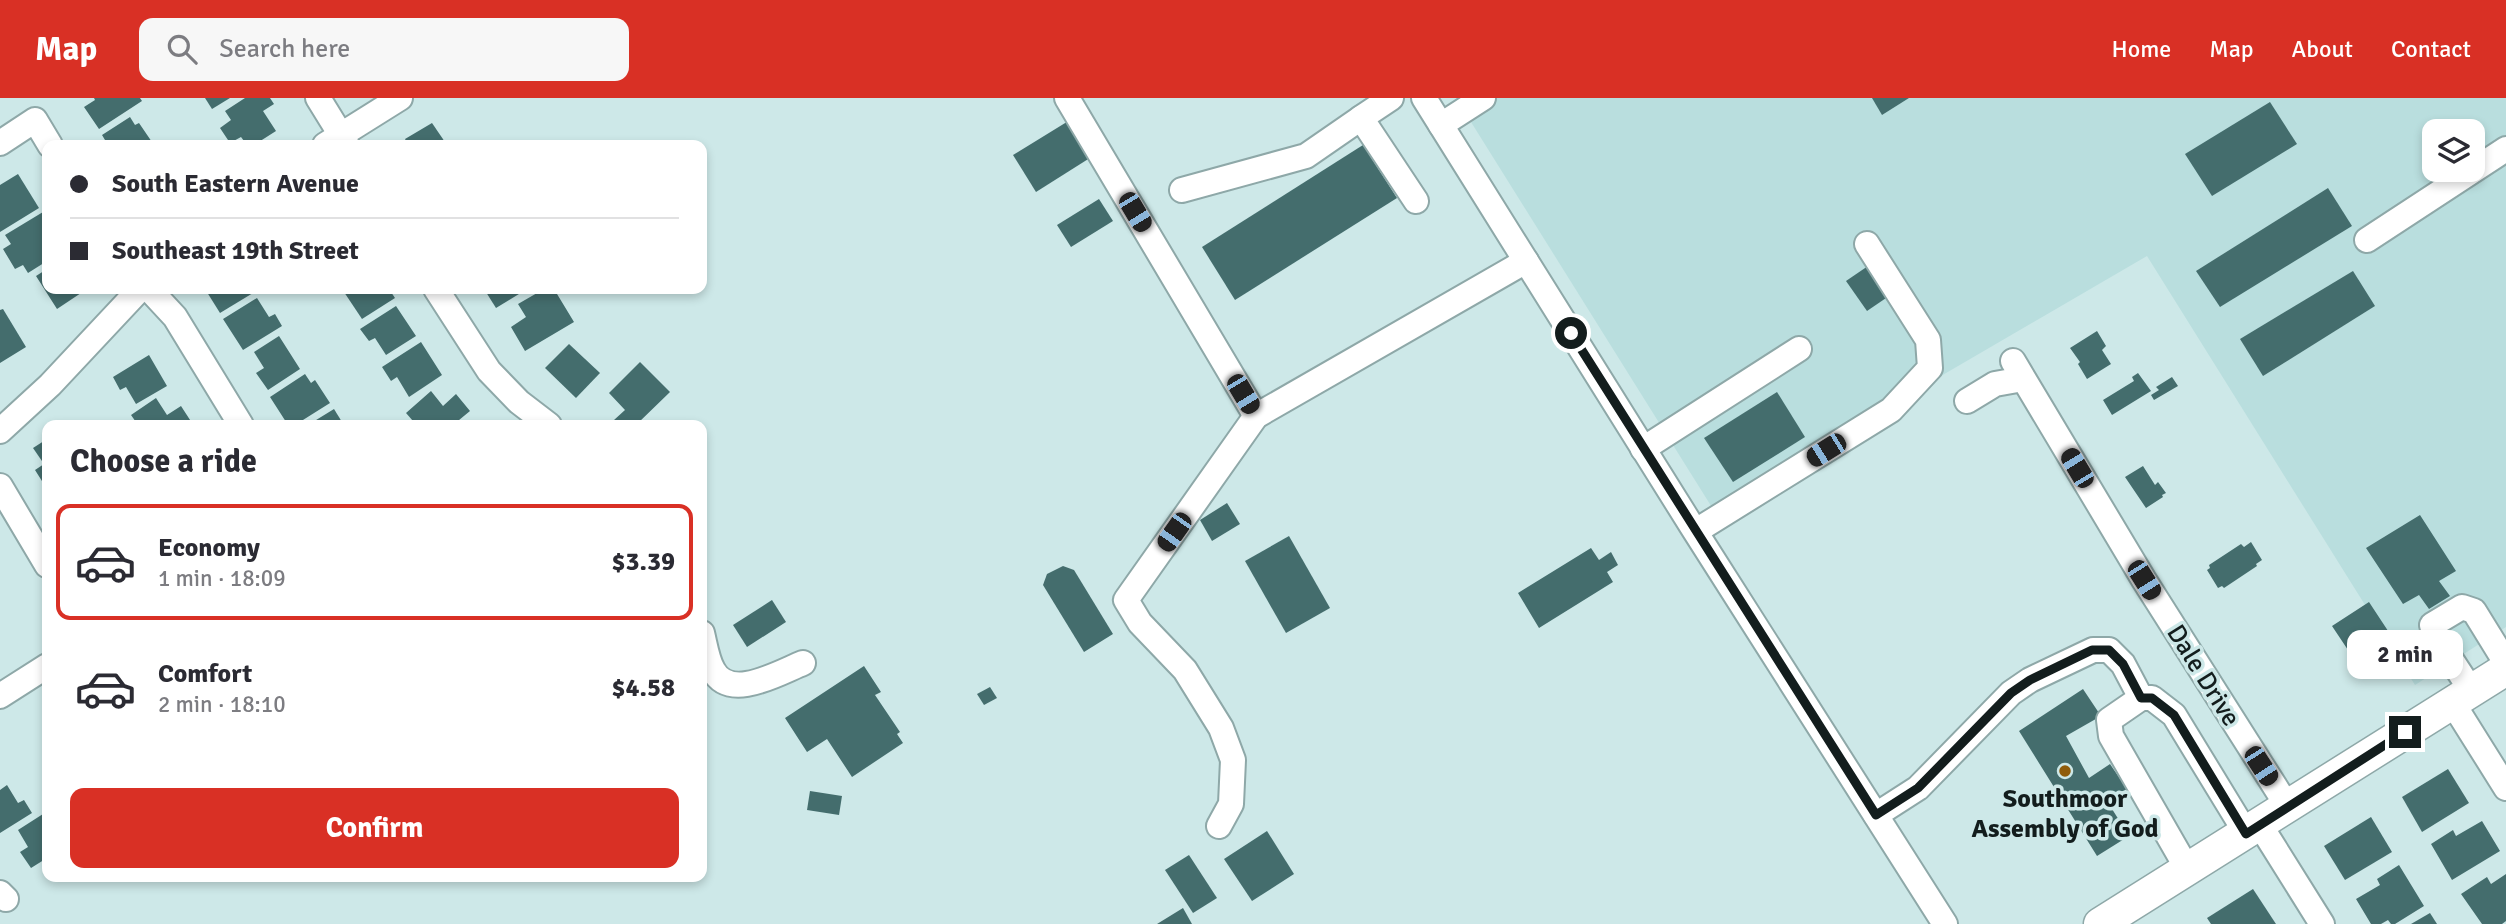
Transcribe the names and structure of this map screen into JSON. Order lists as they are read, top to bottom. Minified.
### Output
{"streets":{"street":["Dale Drive"]},"places":["Southmoor Assembly of God"],"page":{"header":"Map","search":"Search here","nav":["Home","Map","About","Contact"],"banner":["South Eastern Avenue","Southeast 19th Street"],"heading":"Choose a ride","list":[{"name":"Economy","note":"1 min · 18:09","value":"$3.39"},{"name":"Comfort","note":"2 min · 18:10","value":"$4.58"}],"bubble":"2 min","buttons":"Confirm"}}
